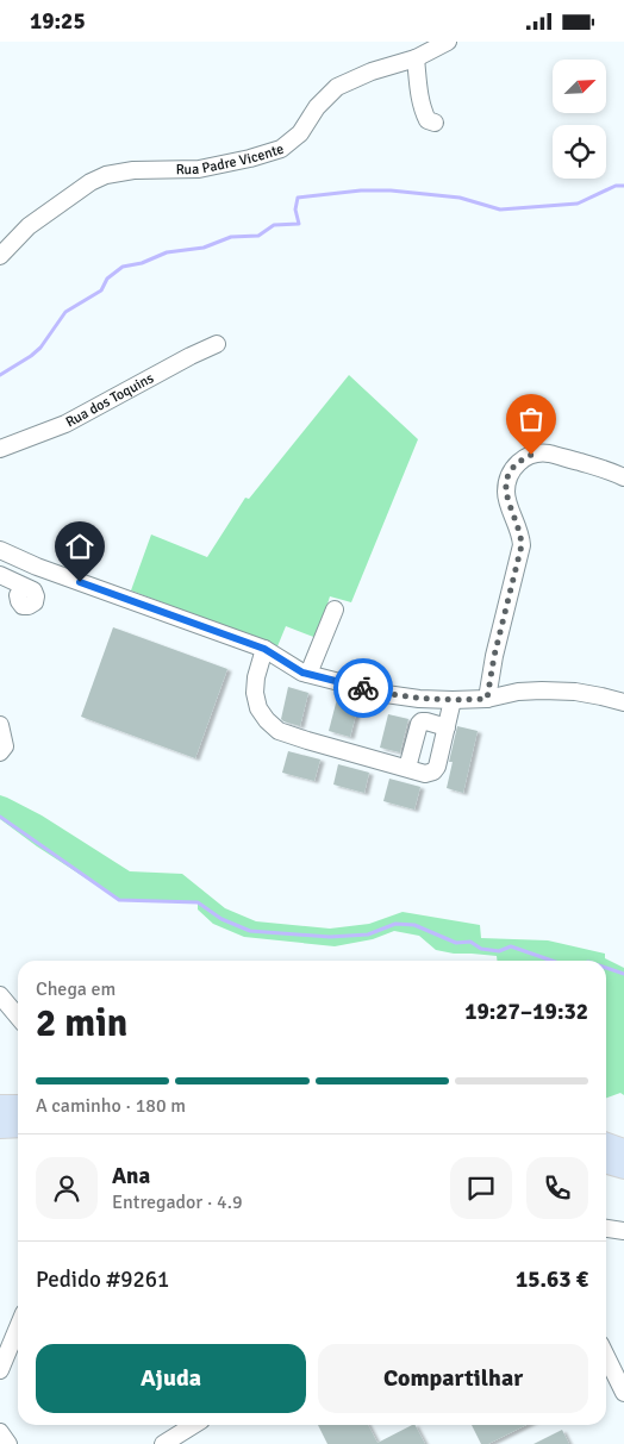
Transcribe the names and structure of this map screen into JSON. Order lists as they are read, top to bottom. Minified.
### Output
{"streets":{"street":["Rua Padre Vicente","Rua dos Toquins"]},"north":"top right","page":{"status":"19:25","heading":["2 min","Chega em","19:27–19:32"],"panel":["Ana","Entregador · 4.9","Pedido #9261","15.63 €"],"bar":"A caminho · 180 m","buttons":["Ajuda","Compartilhar"]}}
